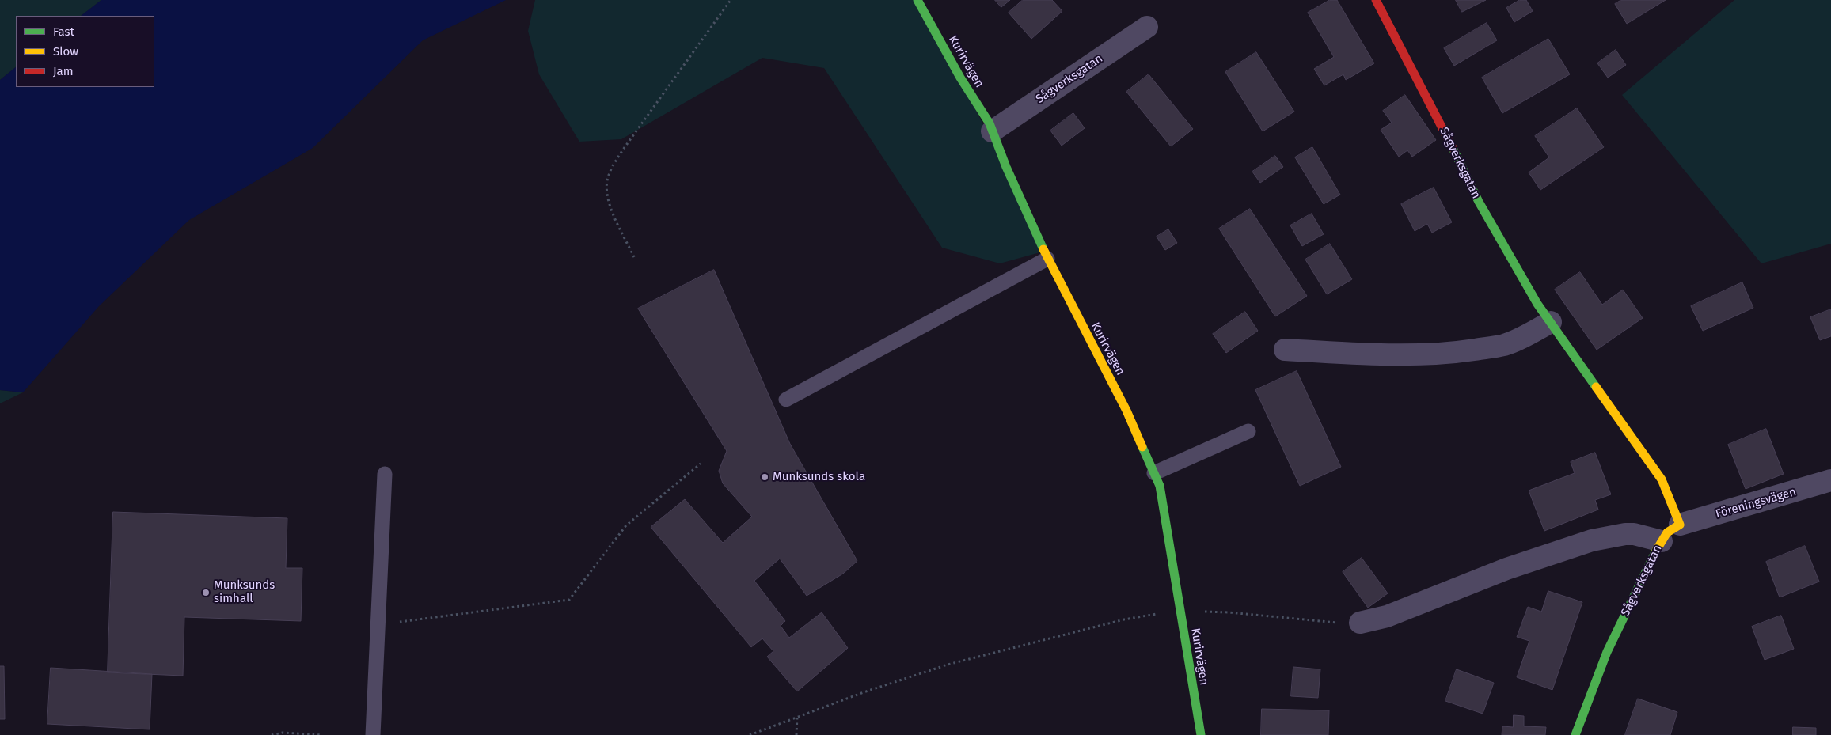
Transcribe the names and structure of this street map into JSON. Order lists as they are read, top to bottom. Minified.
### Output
{"streets":{"street":["Kurirvägen","Sågverksgatan","Föreningsvägen"]},"crossings":[["Kurirvägen","Sågverksgatan"],["Sågverksgatan","Föreningsvägen"]],"places":["Munksunds skola","Munksunds simhall"],"legend":["Fast","Slow","Jam"]}
